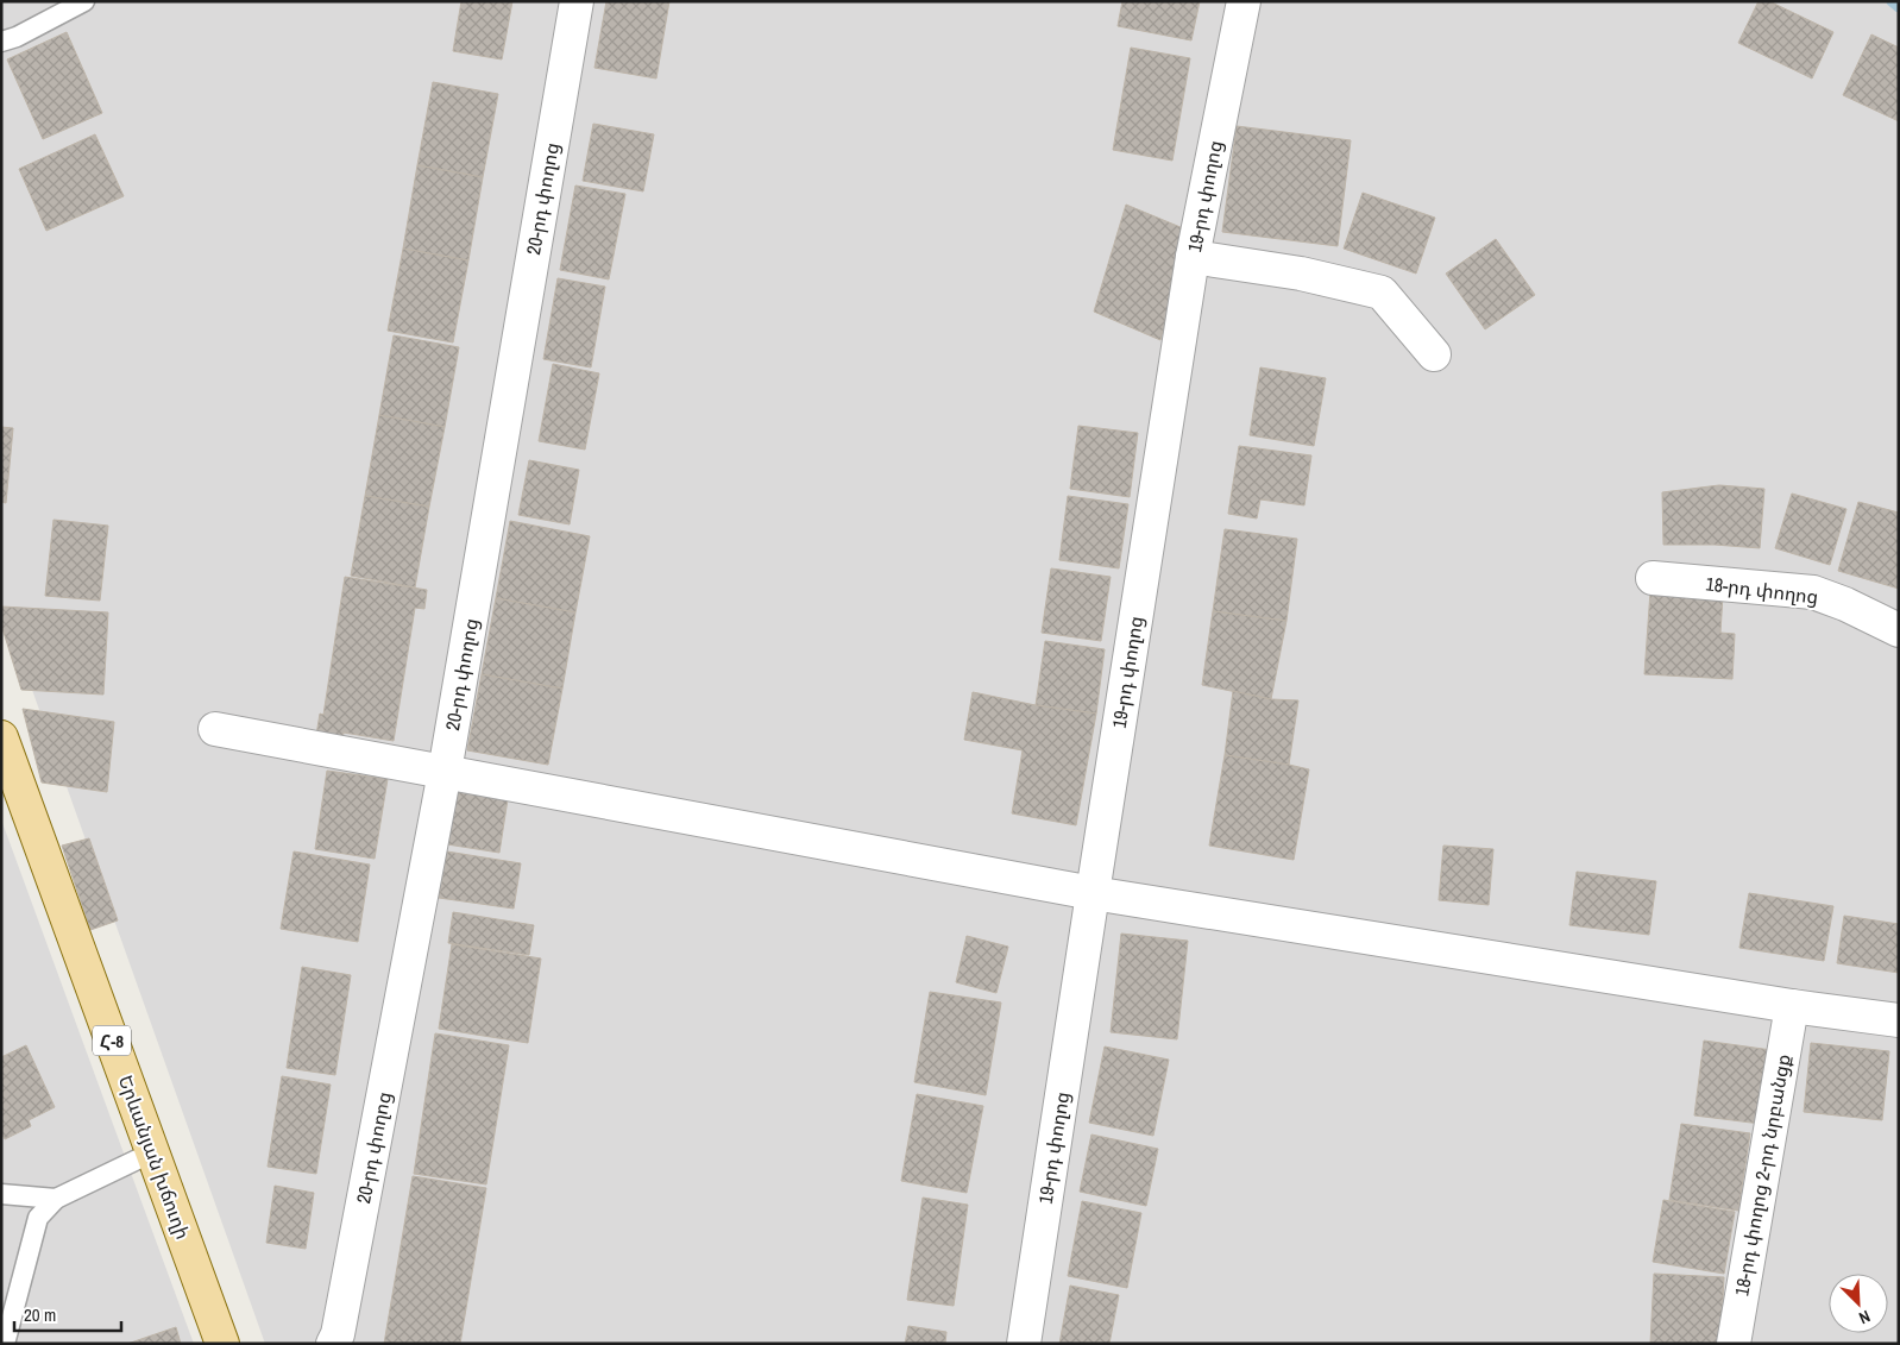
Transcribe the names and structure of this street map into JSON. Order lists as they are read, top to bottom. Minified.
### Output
{"streets":{"main road":["Հ-8","Երևանյան խճուղի"],"street":["19-րդ փողոց","20-րդ փողոց","18-րդ փողոց","18-րդ փողոց 2-րդ նրբանցք"]},"scale_bar":"20 m","north":"bottom right"}
